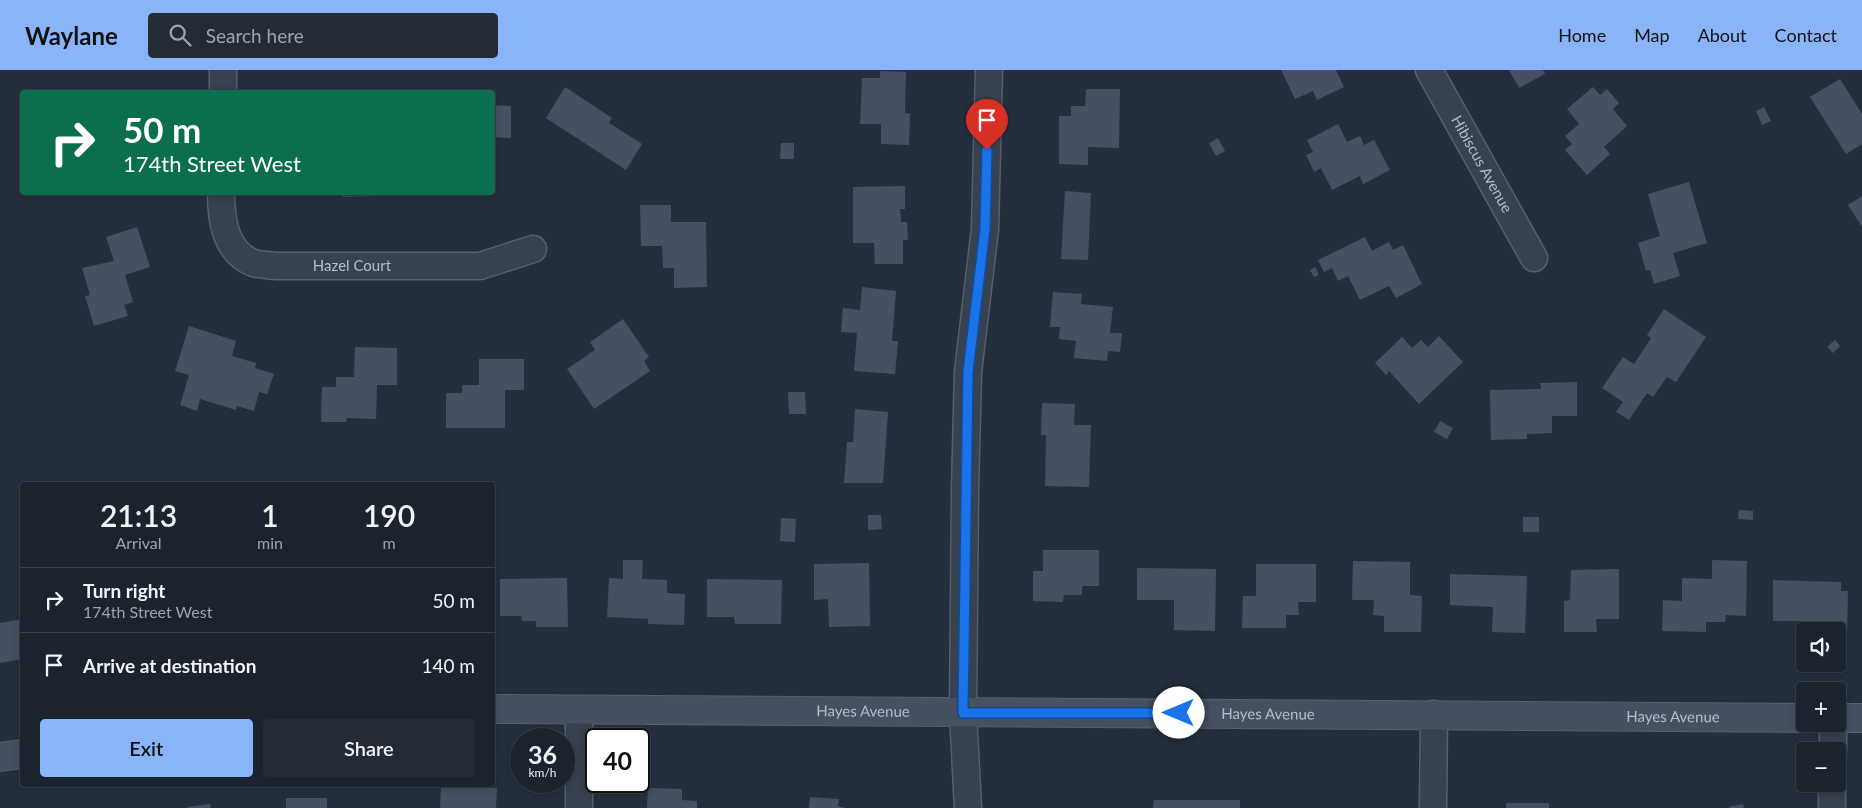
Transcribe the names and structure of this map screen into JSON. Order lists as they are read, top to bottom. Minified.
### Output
{"streets":{"street":["Hibiscus Avenue","Hazel Court","Hayes Avenue"]},"page":{"header":"Waylane","search":"Search here","nav":["Home","Map","About","Contact"],"turn":["50 m","174th Street West"],"eta":["21:13","Arrival","1","min","190","m"],"list":[{"name":"Turn right","note":"174th Street West","value":"50 m"},{"name":"Arrive at destination","value":"140 m"}],"map_buttons":["+","−"],"buttons":["Exit","Share"],"speed":"36 km/h","limit":"40"}}
